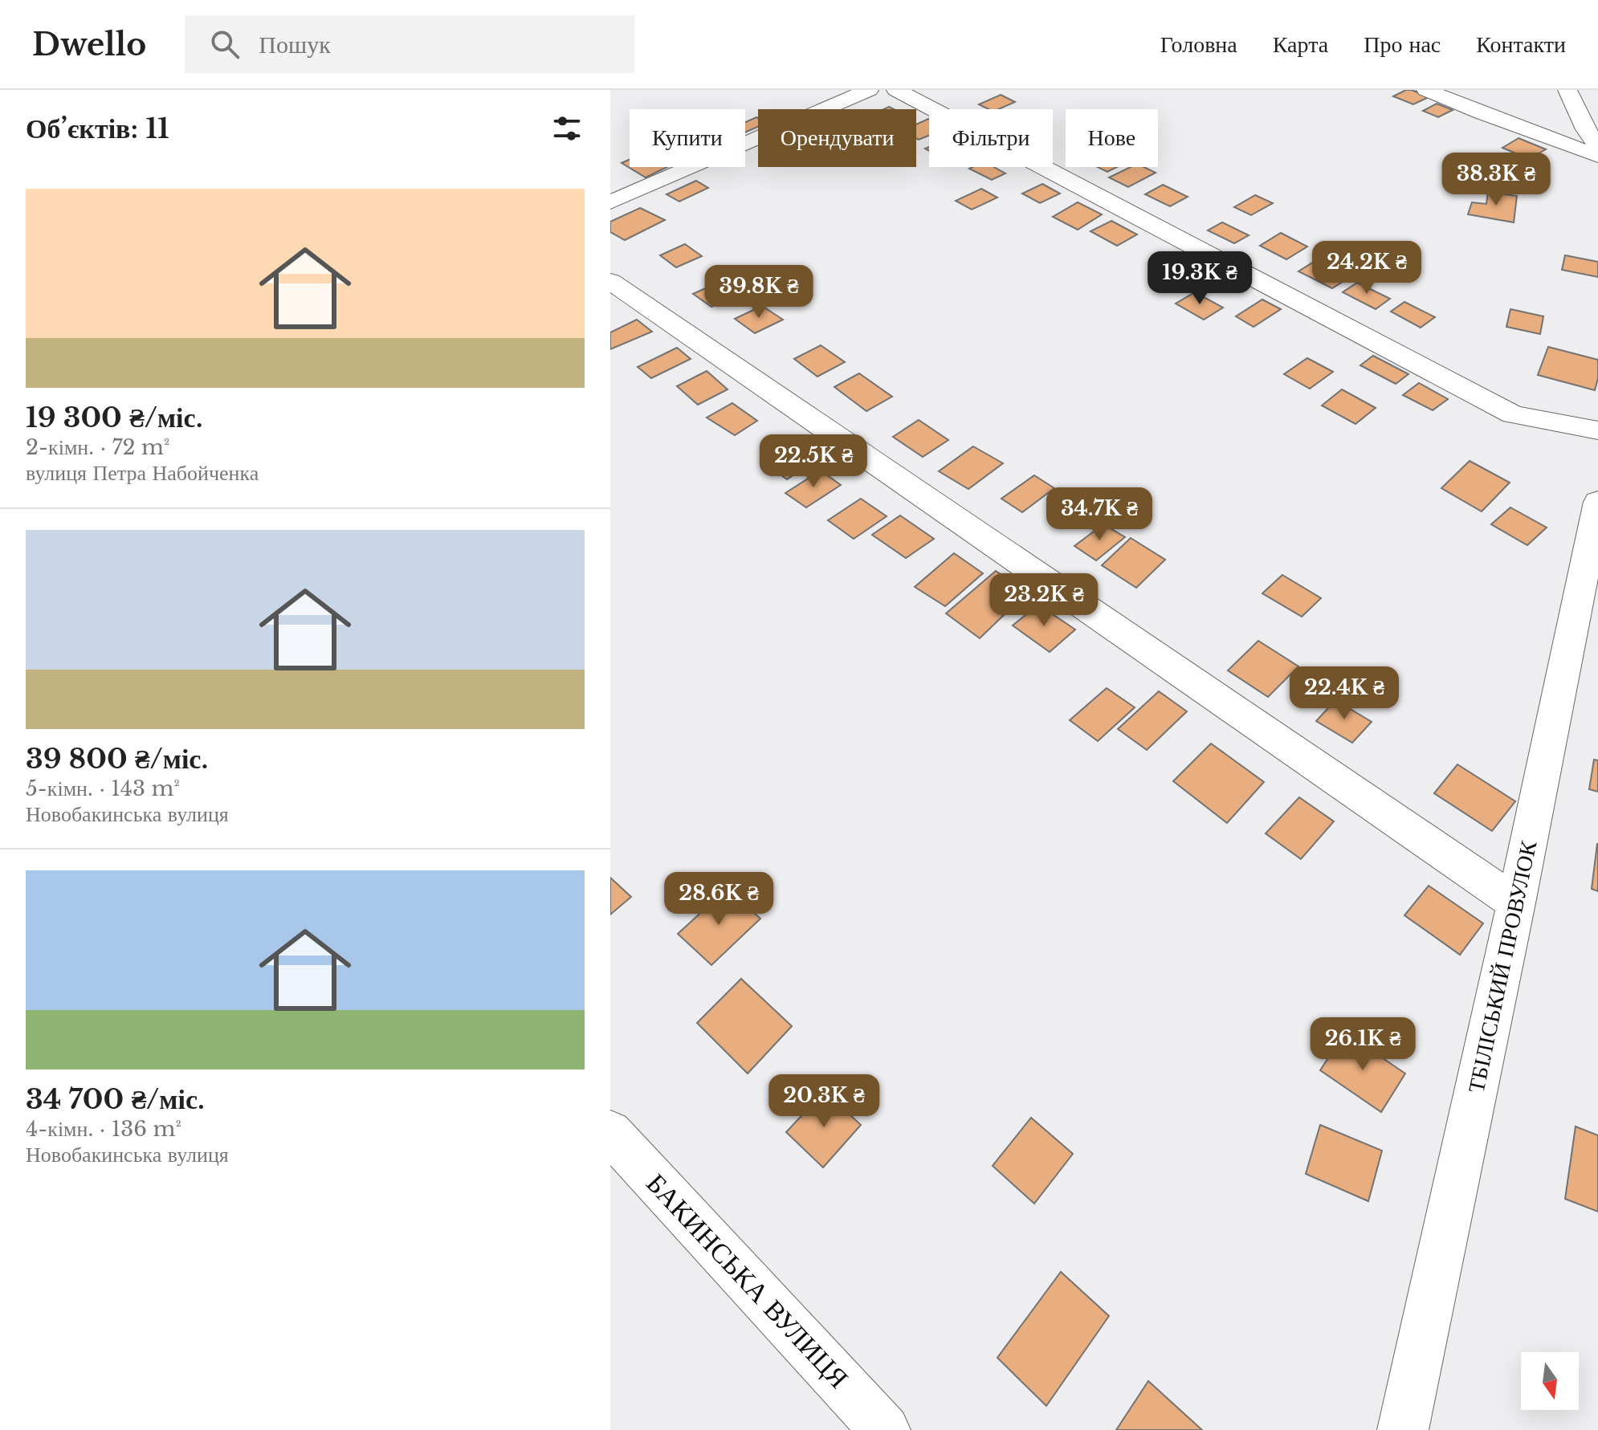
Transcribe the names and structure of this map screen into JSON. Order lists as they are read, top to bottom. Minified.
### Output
{"streets":{"street":["ТБІЛІСЬКИЙ ПРОВУЛОК","БАКИНСЬКА ВУЛИЦЯ"]},"north":"bottom","page":{"header":"Dwello","search":"Пошук","nav":["Головна","Карта","Про нас","Контакти"],"heading":"Об’єктів: 11","chip":["Купити","Орендувати","Фільтри","Нове"],"price":["38.3K ₴","24.2K ₴","19.3K ₴","39.8K ₴","22.5K ₴","34.7K ₴","23.2K ₴","22.4K ₴","28.6K ₴","26.1K ₴","20.3K ₴"],"list":[{"name":"19 300 ₴/міс.","note":"2-кімн. · 72 m² · вулиця Петра Набойченка"},{"name":"39 800 ₴/міс.","note":"5-кімн. · 143 m² · Новобакинська вулиця"},{"name":"34 700 ₴/міс.","note":"4-кімн. · 136 m² · Новобакинська вулиця"}]}}
